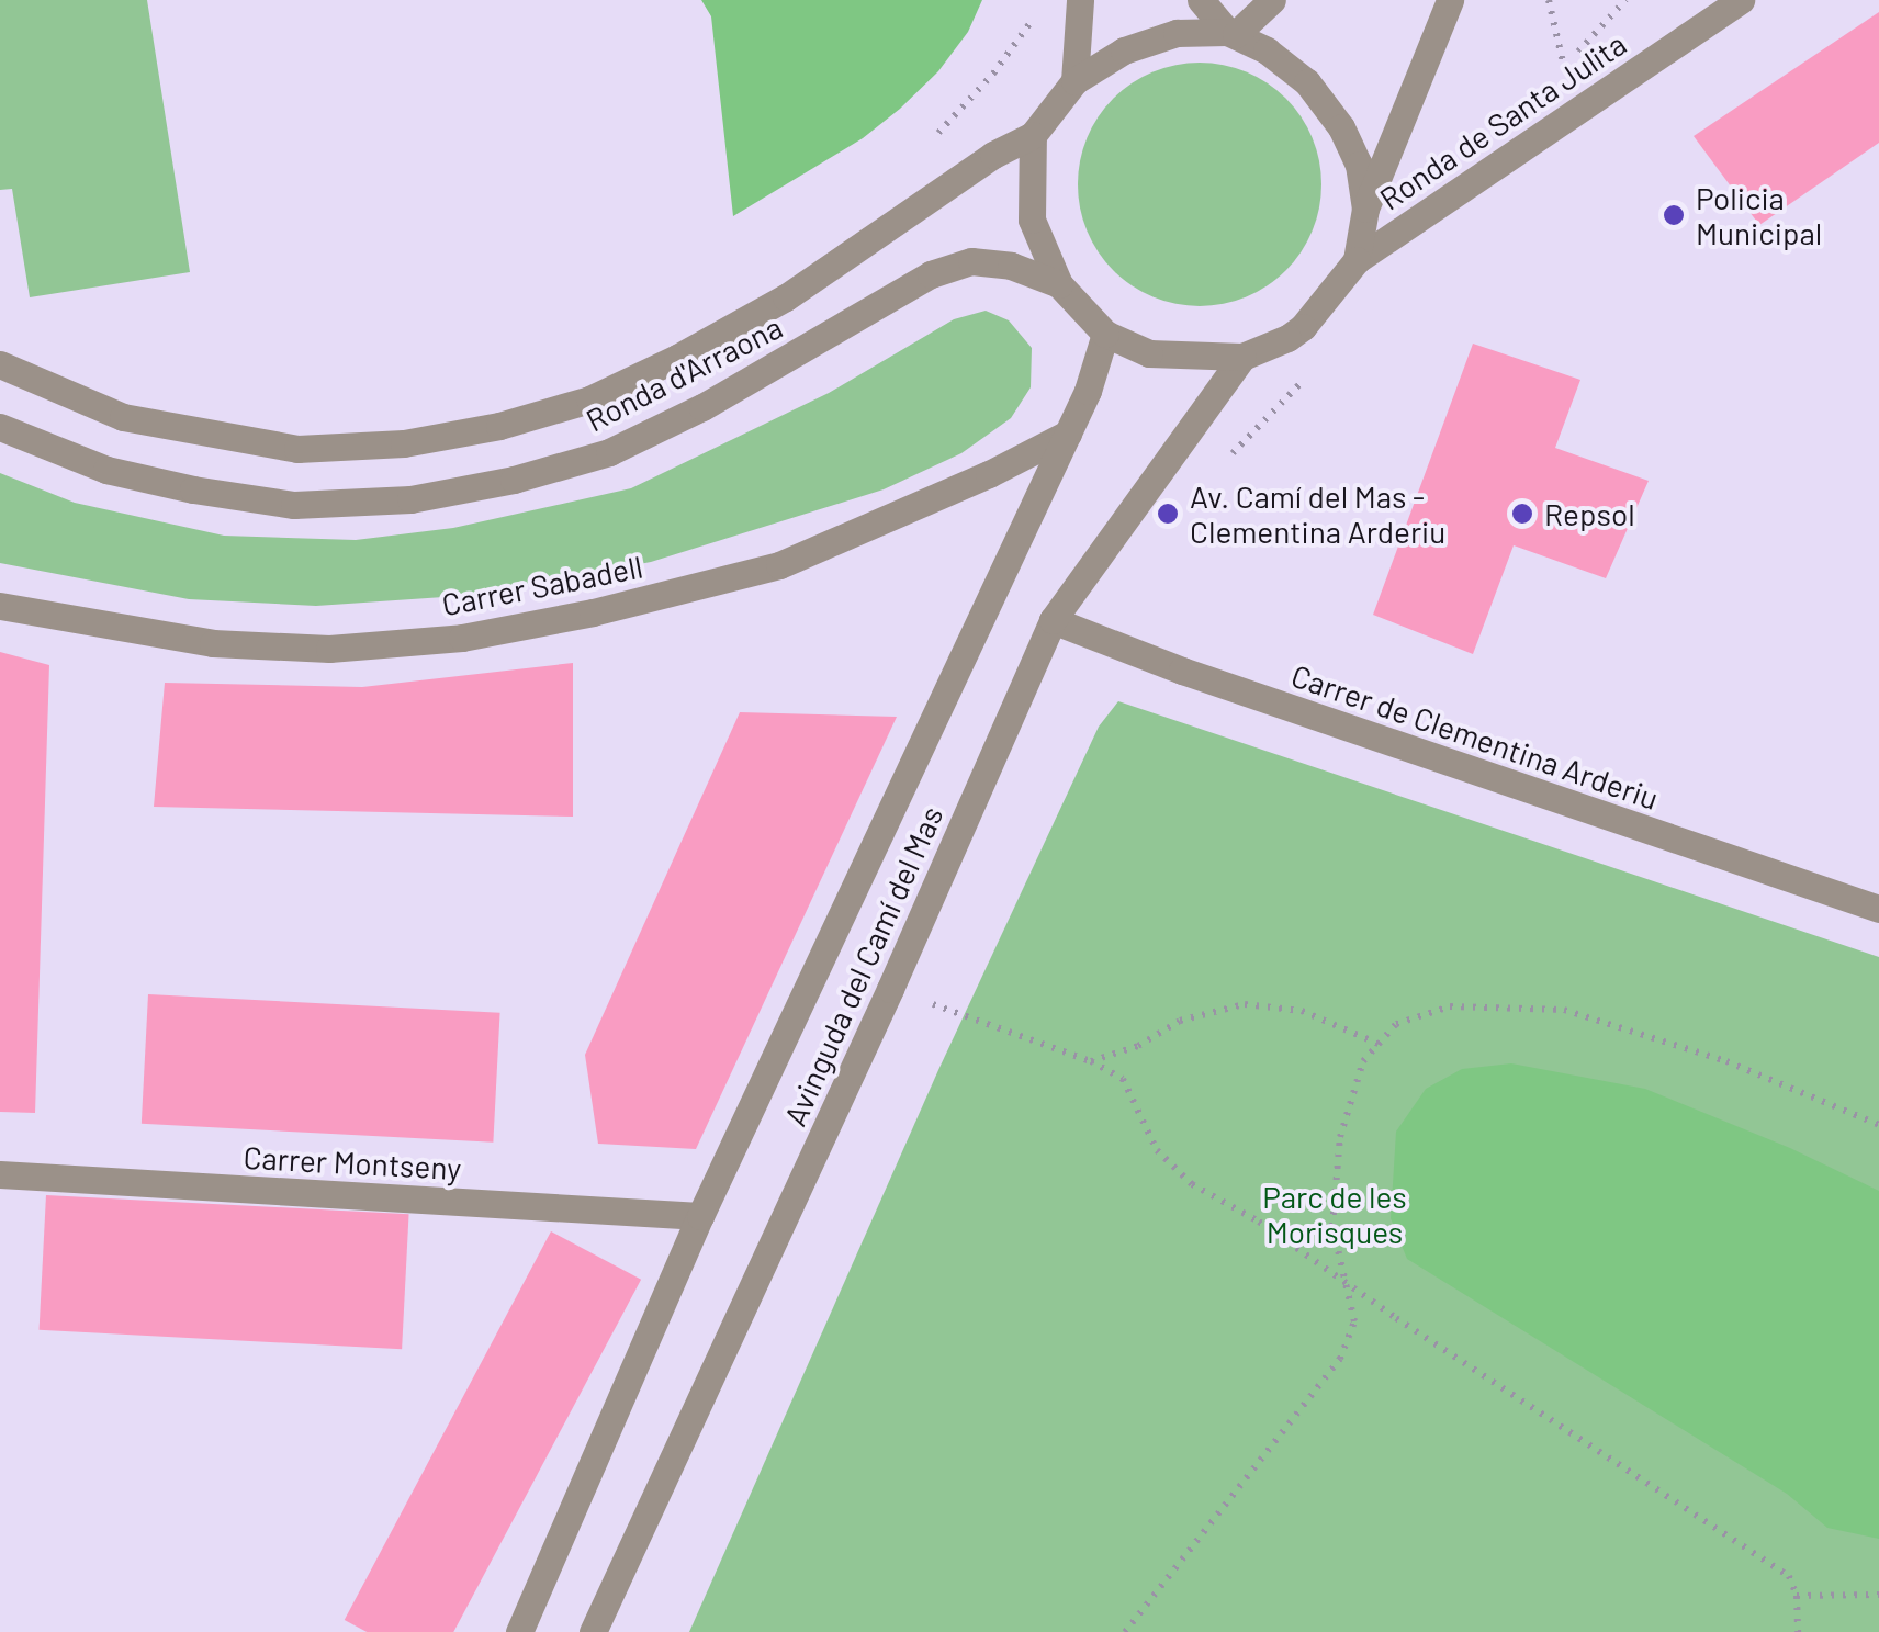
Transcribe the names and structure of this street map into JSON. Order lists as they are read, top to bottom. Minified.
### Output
{"streets":{"street":["Ronda de Santa Julita","Ronda d'Arraona","Carrer Sabadell","Carrer de Clementina Arderiu","Avinguda del Camí del Mas","Carrer Montseny"]},"crossings":[["Ronda de Santa Julita","Ronda d'Arraona"],["Ronda de Santa Julita","Avinguda del Camí del Mas"],["Ronda d'Arraona","Avinguda del Camí del Mas"],["Carrer Sabadell","Avinguda del Camí del Mas"],["Carrer de Clementina Arderiu","Avinguda del Camí del Mas"],["Avinguda del Camí del Mas","Carrer Montseny"]],"parks":["Parc de les Morisques"],"places":["Policia Municipal","Av. Camí del Mas - Clementina Arderiu","Repsol"]}
